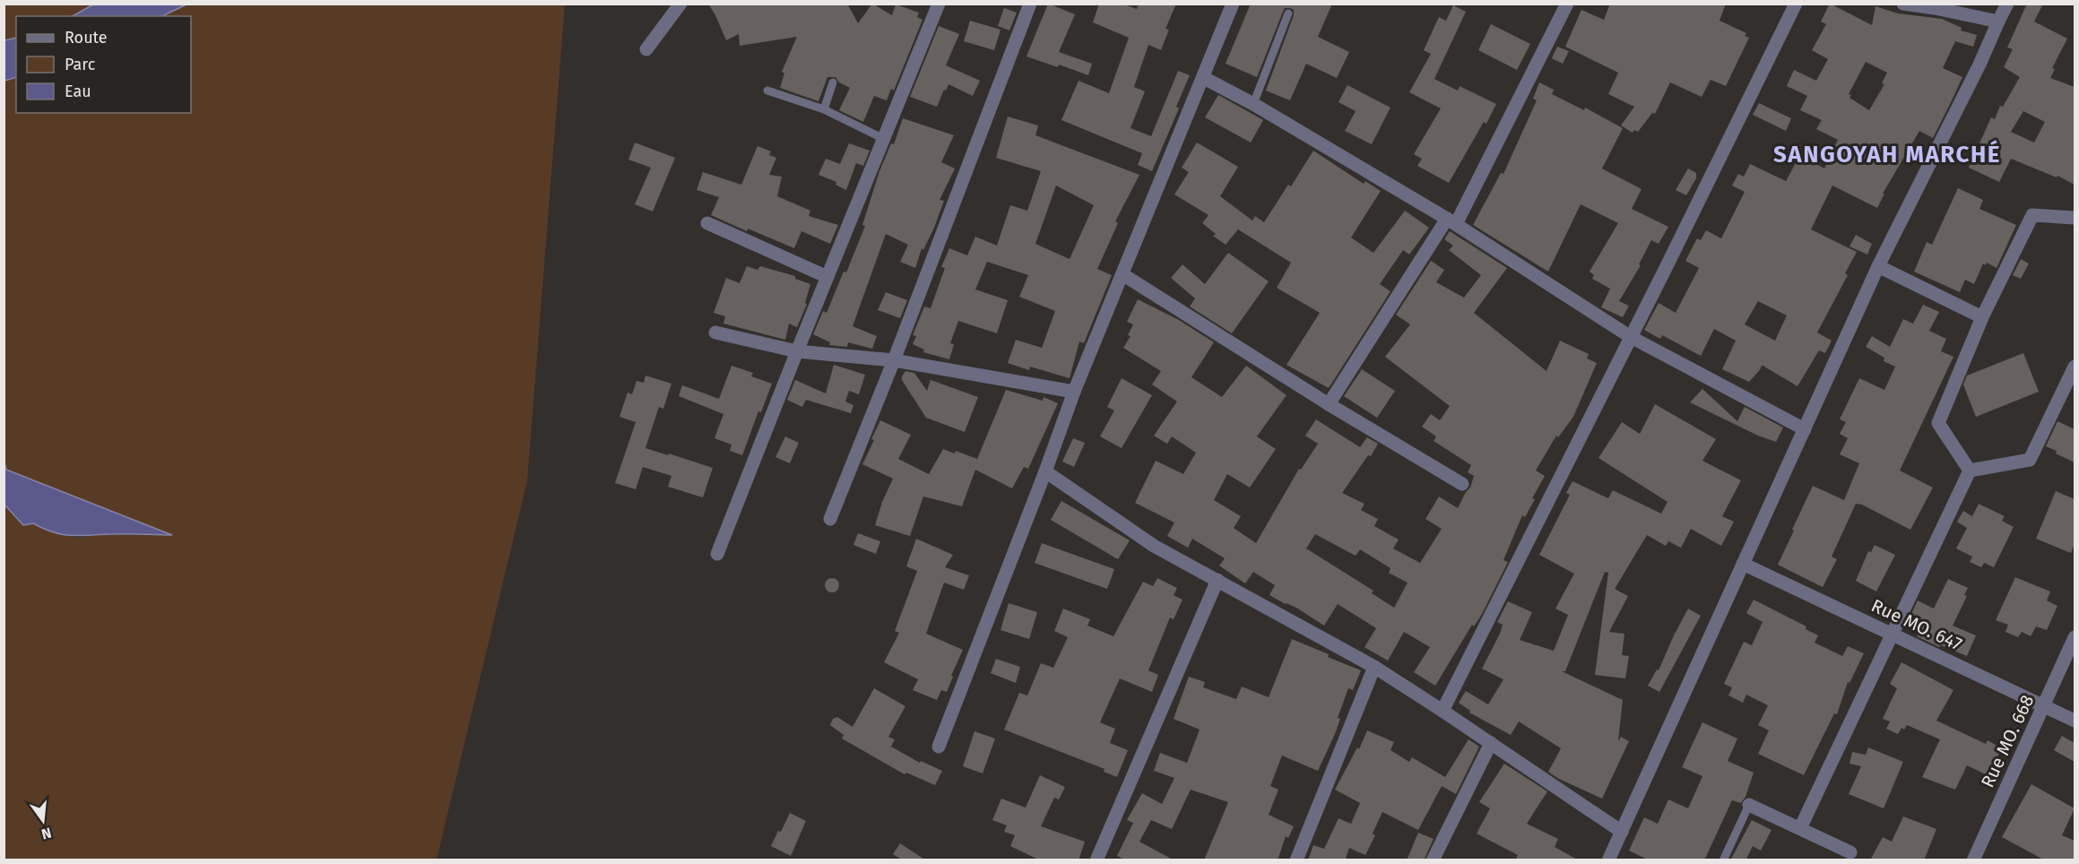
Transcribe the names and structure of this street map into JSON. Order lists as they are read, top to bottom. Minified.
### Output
{"streets":{"street":["Rue MO. 647","Rue MO. 668"]},"crossings":[["Rue MO. 647","Rue MO. 668"]],"districts":["SANGOYAH MARCHÉ"],"legend":["Route","Parc","Eau"],"north":"bottom"}
